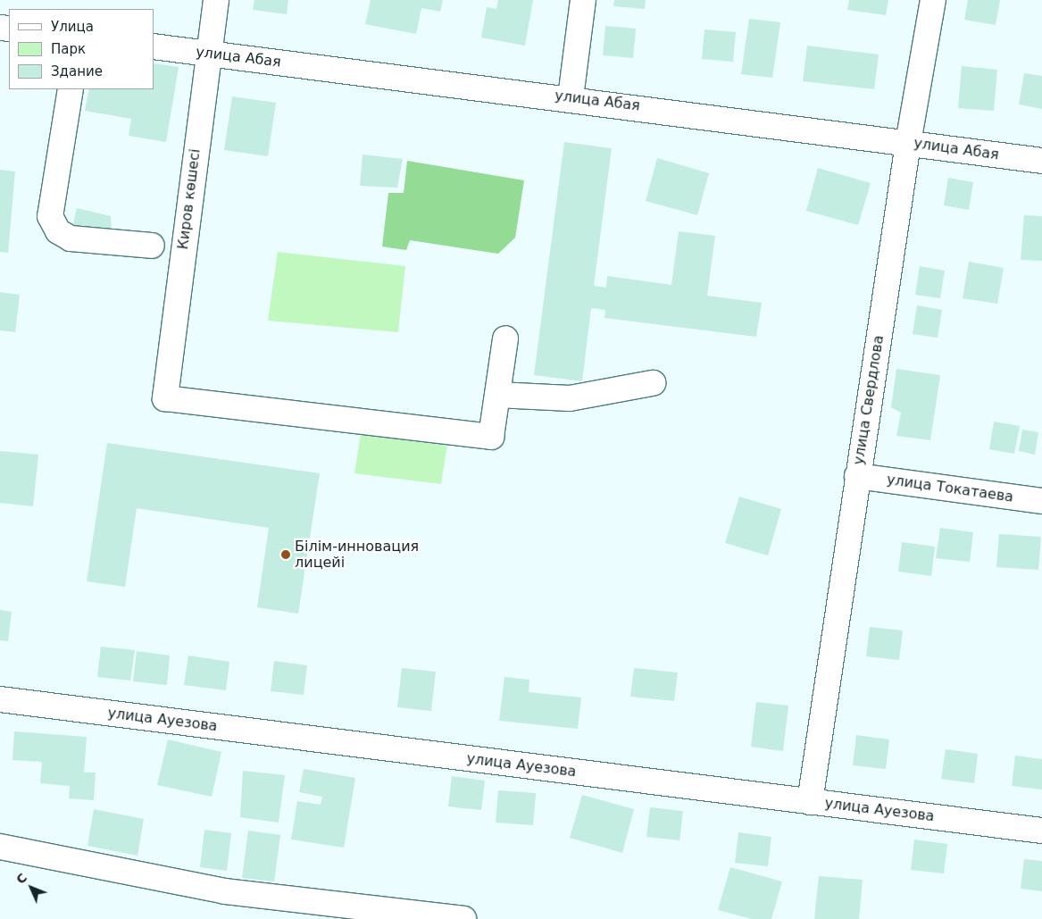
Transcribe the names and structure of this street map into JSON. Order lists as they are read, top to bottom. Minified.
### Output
{"streets":{"street":["улица Абая","Киров көшесі","улица Свердлова","улица Токатаева","улица Ауезова"]},"crossings":[["улица Абая","Киров көшесі"],["улица Абая","улица Свердлова"],["улица Свердлова","улица Токатаева"],["улица Свердлова","улица Ауезова"]],"places":["Білім-инновация лицейі"],"legend":["Улица","Парк","Здание"],"north":"top left"}
